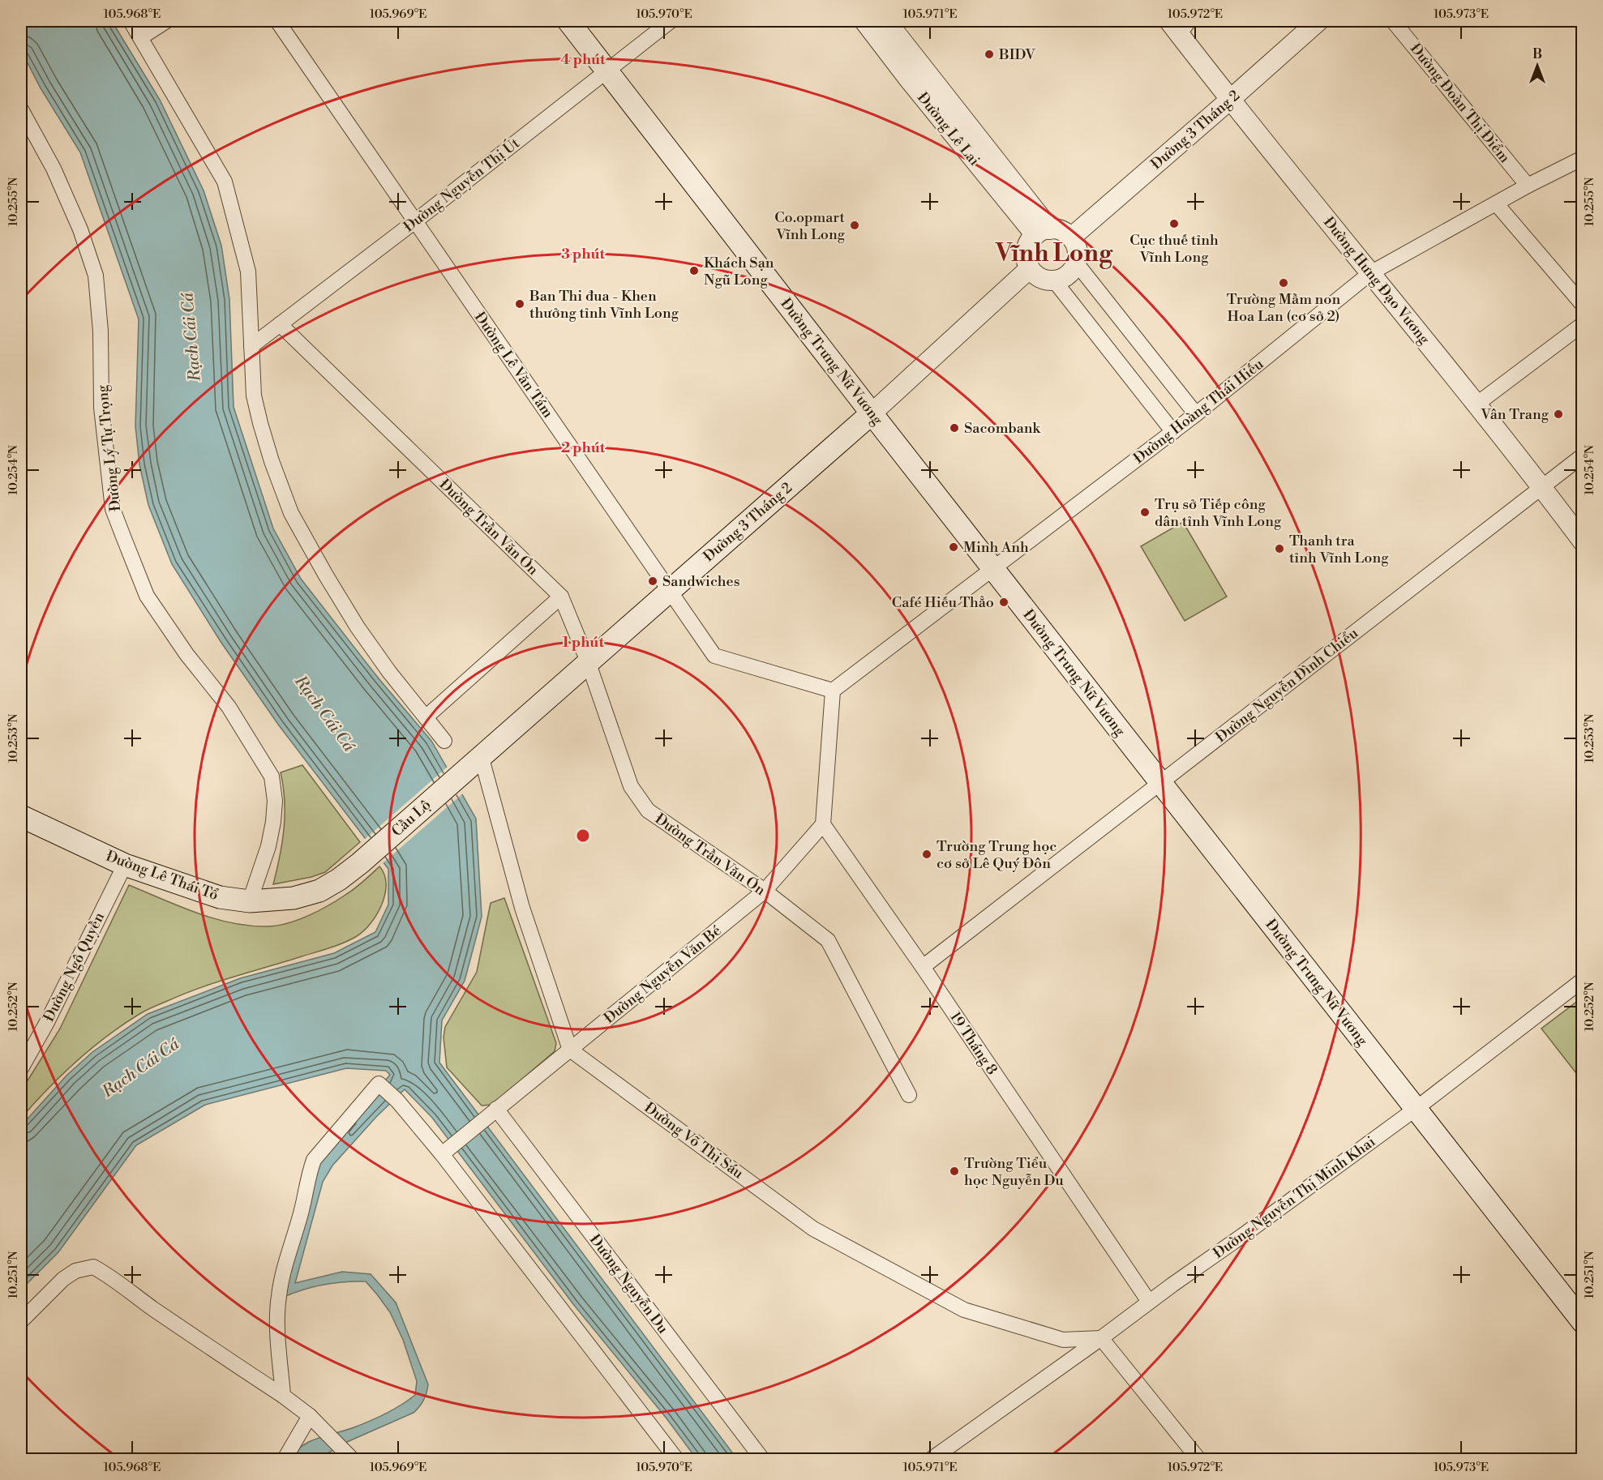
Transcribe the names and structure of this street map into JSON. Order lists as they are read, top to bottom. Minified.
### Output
{"streets":{"main road":["Đường 3 Tháng 2","Đường Trưng Nữ Vương","Cầu Lộ","Đường Lê Thái Tổ"],"street":["Đường Đoàn Thị Điểm","Đường Lê Lai","Đường Nguyễn Thị Út","Đường Hưng Đạo Vương","Đường Lê Văn Tám","Đường Hoàng Thái Hiếu","Đường Lý Tự Trọng","Đường Trần Văn Ơn","Đường Nguyễn Đình Chiểu","Đường Ngô Quyền","Đường Nguyễn Văn Bé","19 Tháng 8","Đường Võ Thị Sáu","Đường Nguyễn Thị Minh Khai","Đường Nguyễn Du"]},"crossings":[["Đường Đoàn Thị Điểm","Đường Hoàng Thái Hiếu"],["Đường Lê Lai","Đường 3 Tháng 2"],["Đường 3 Tháng 2","Đường Hưng Đạo Vương"],["Đường 3 Tháng 2","Đường Trưng Nữ Vương"],["Đường 3 Tháng 2","Đường Lê Văn Tám"],["Đường 3 Tháng 2","Đường Trần Văn Ơn"],["Đường 3 Tháng 2","Cầu Lộ"],["Đường Nguyễn Thị Út","Đường Trưng Nữ Vương"],["Đường Nguyễn Thị Út","Đường Lê Văn Tám"],["Đường Nguyễn Thị Út","Đường Trần Văn Ơn"],["Đường Hưng Đạo Vương","Đường Hoàng Thái Hiếu"],["Đường Hưng Đạo Vương","Đường Nguyễn Đình Chiểu"],["Đường Trưng Nữ Vương","Đường Hoàng Thái Hiếu"],["Đường Trưng Nữ Vương","Đường Nguyễn Đình Chiểu"],["Đường Trưng Nữ Vương","Đường Nguyễn Thị Minh Khai"],["Đường Lê Văn Tám","Đường Hoàng Thái Hiếu"],["Đường Lý Tự Trọng","Đường Lê Thái Tổ"],["Đường Trần Văn Ơn","Đường Nguyễn Văn Bé"],["Đường Nguyễn Đình Chiểu","19 Tháng 8"],["Cầu Lộ","Đường Lê Thái Tổ"],["Đường Lê Thái Tổ","Đường Ngô Quyền"],["Đường Nguyễn Văn Bé","19 Tháng 8"],["Đường Nguyễn Văn Bé","Đường Võ Thị Sáu"],["Đường Nguyễn Văn Bé","Đường Nguyễn Du"],["19 Tháng 8","Đường Nguyễn Thị Minh Khai"],["Đường Võ Thị Sáu","Đường Nguyễn Thị Minh Khai"]],"districts":["Vĩnh Long"],"water":["Rạch Cái Cá"],"places":["BIDV","Cục thuế tỉnh Vĩnh Long","Co.opmart Vĩnh Long","Khách Sạn Ngũ Long","Trường Mầm non Hoa Lan (cơ sở 2)","Ban Thi đua - Khen thưởng tỉnh Vĩnh Long","Vân Trang","Sacombank","Trụ sở Tiếp công dân tỉnh Vĩnh Long","Minh Anh","Thanh tra tỉnh Vĩnh Long","Sandwiches","Café Hiếu Thẳo","Trường Trung học cơ sở Lê Quý Đôn","Trường Tiểu học Nguyễn Du"],"north":"top","coordinates":["105.968°E","105.969°E","105.970°E","105.971°E","105.972°E","105.973°E","10.255°N","10.254°N","10.253°N","10.252°N","10.251°N"],"rings":["4 phút","3 phút","2 phút","1 phút"]}
